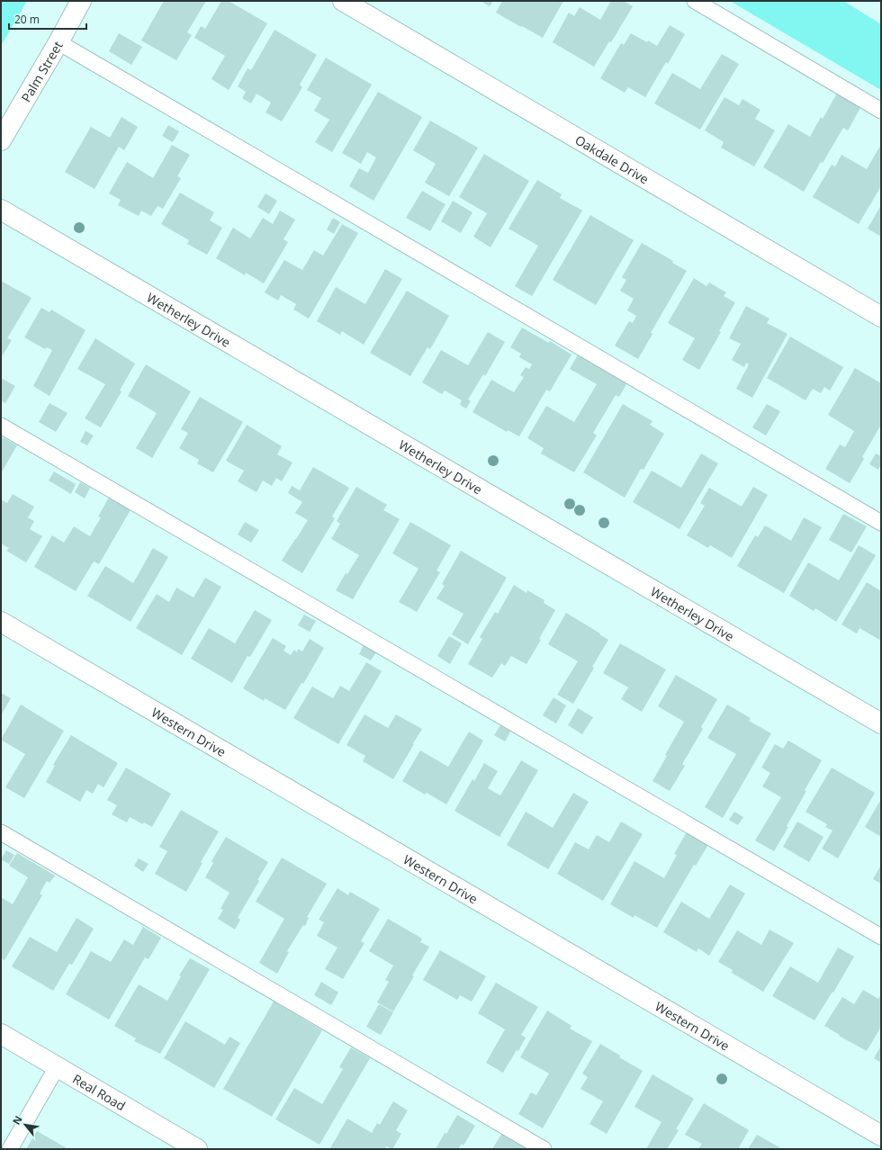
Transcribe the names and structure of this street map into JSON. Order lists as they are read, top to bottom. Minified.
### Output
{"streets":{"street":["Palm Street","Oakdale Drive","Wetherley Drive","Western Drive","Real Road"]},"scale_bar":"20 m","north":"top left"}
